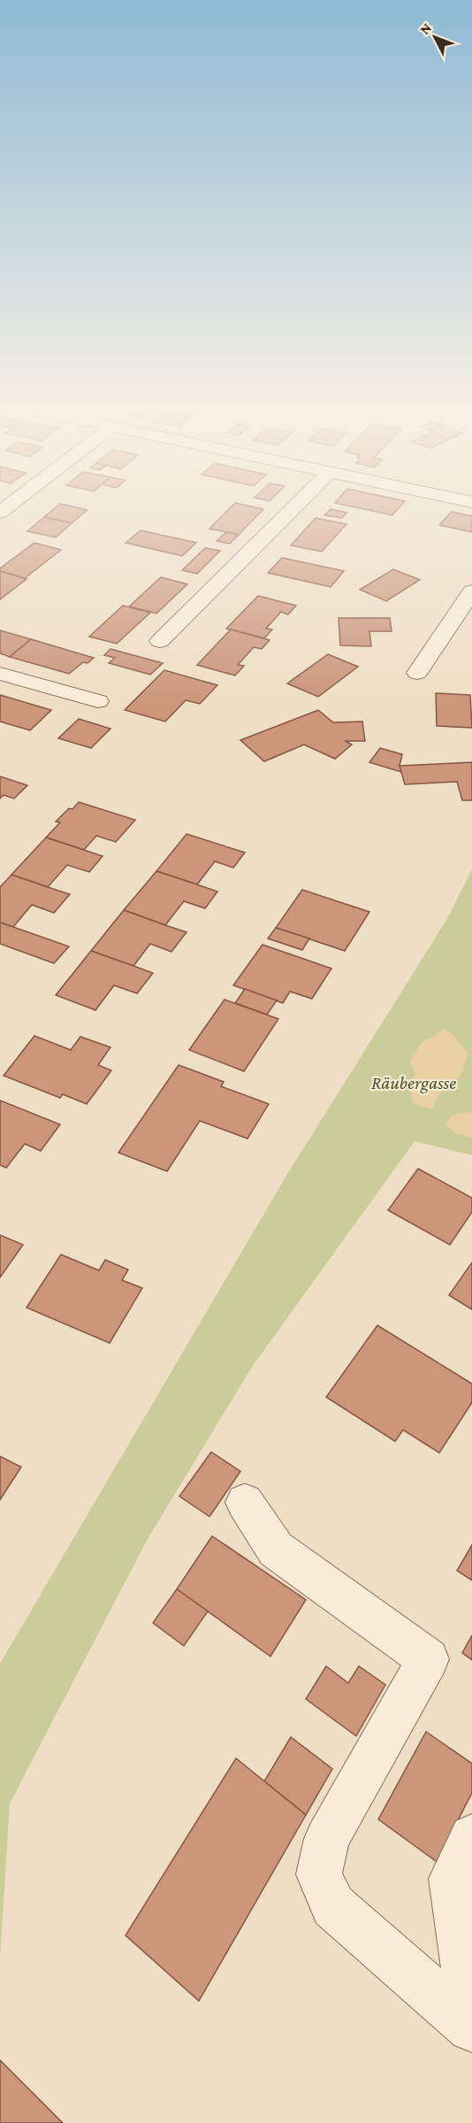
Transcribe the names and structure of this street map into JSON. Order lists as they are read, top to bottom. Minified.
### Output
{"parks":["Räubergasse"],"north":"top left"}
